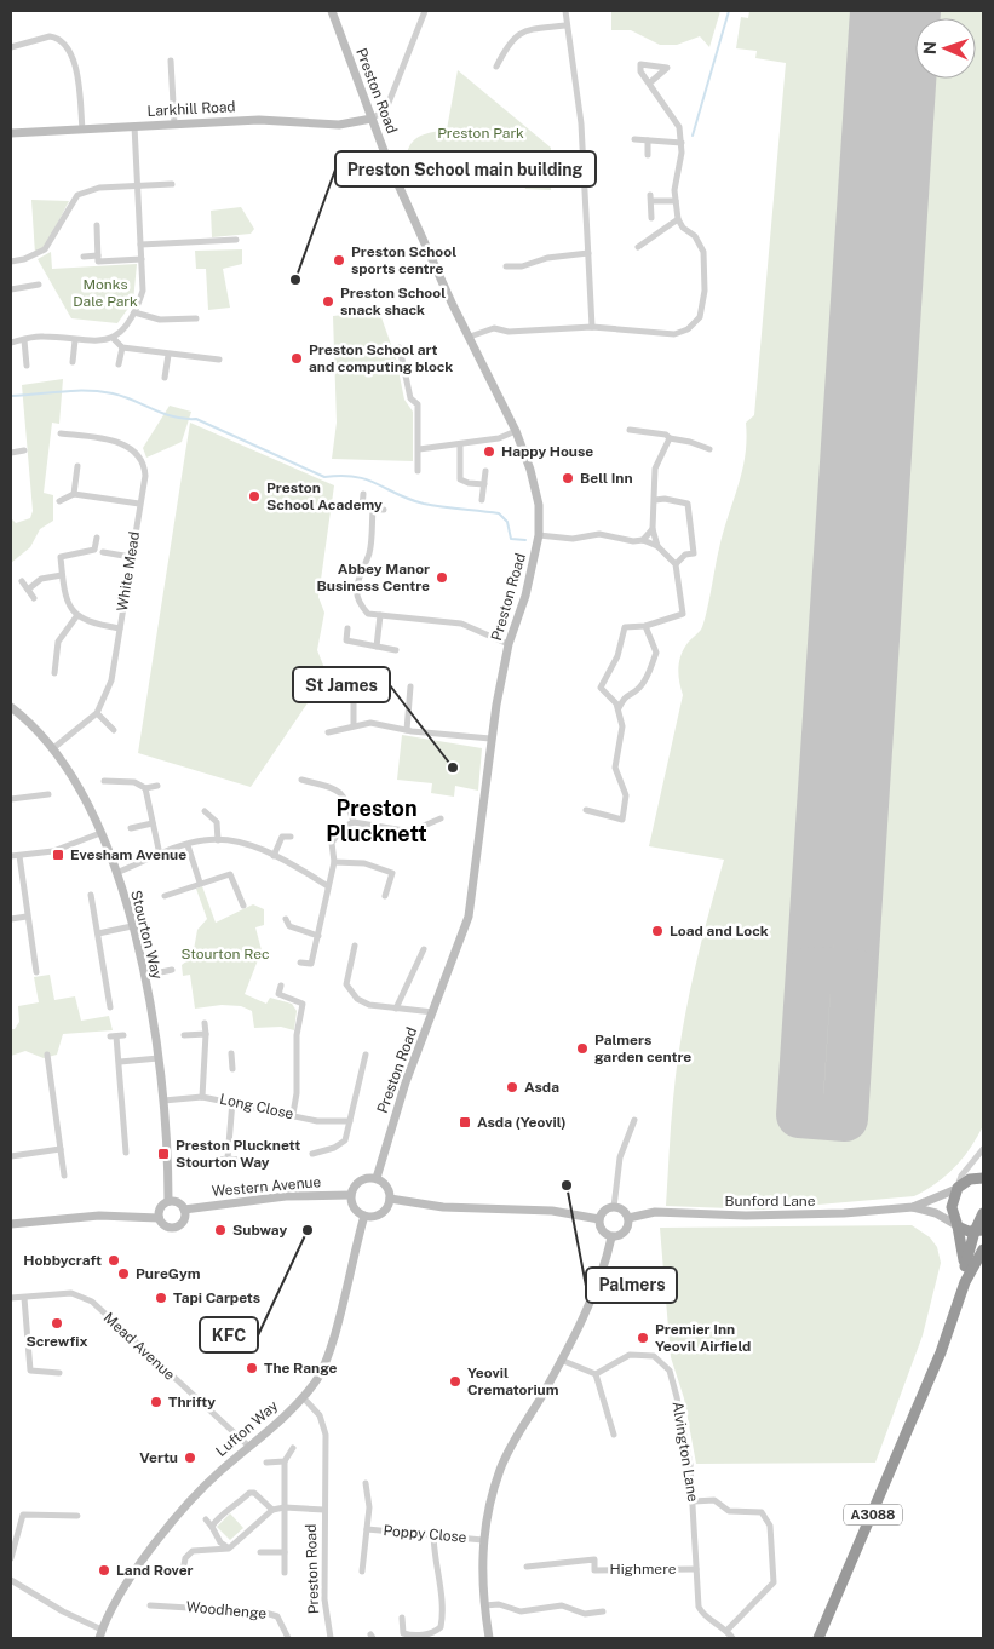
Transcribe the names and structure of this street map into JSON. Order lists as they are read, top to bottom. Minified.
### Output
{"streets":{"highway":["A3088"],"street":["Preston Road","Larkhill Road","White Mead","Stourton Way","Long Close","Western Avenue","Bunford Lane","Mead Avenue","Lufton Way","Alvington Lane","Poppy Close","Highmere","Woodhenge"]},"crossings":[["Preston Road","Larkhill Road"],["Preston Road","Western Avenue"],["Preston Road","Lufton Way"],["White Mead","Stourton Way"],["Stourton Way","Long Close"],["Stourton Way","Western Avenue"],["Western Avenue","Lufton Way"],["Bunford Lane","A3088"],["Mead Avenue","Lufton Way"],["Alvington Lane","Highmere"]],"districts":["Preston Plucknett"],"parks":["Preston Park","Monks Dale Park","Stourton Rec"],"places":{"other":["Preston School sports centre","Preston School main building","Preston School snack shack","Preston School art and computing block","Happy House","Bell Inn","Preston School Academy","Abbey Manor Business Centre","St James","Load and Lock","Palmers garden centre","Asda","Palmers","Subway","KFC","Hobbycraft","PureGym","Tapi Carpets","Screwfix","Premier Inn Yeovil Airfield","The Range","Yeovil Crematorium","Thrifty","Vertu","Land Rover"],"transit":["Evesham Avenue","Asda (Yeovil)","Preston Plucknett Stourton Way"]},"north":"left"}
